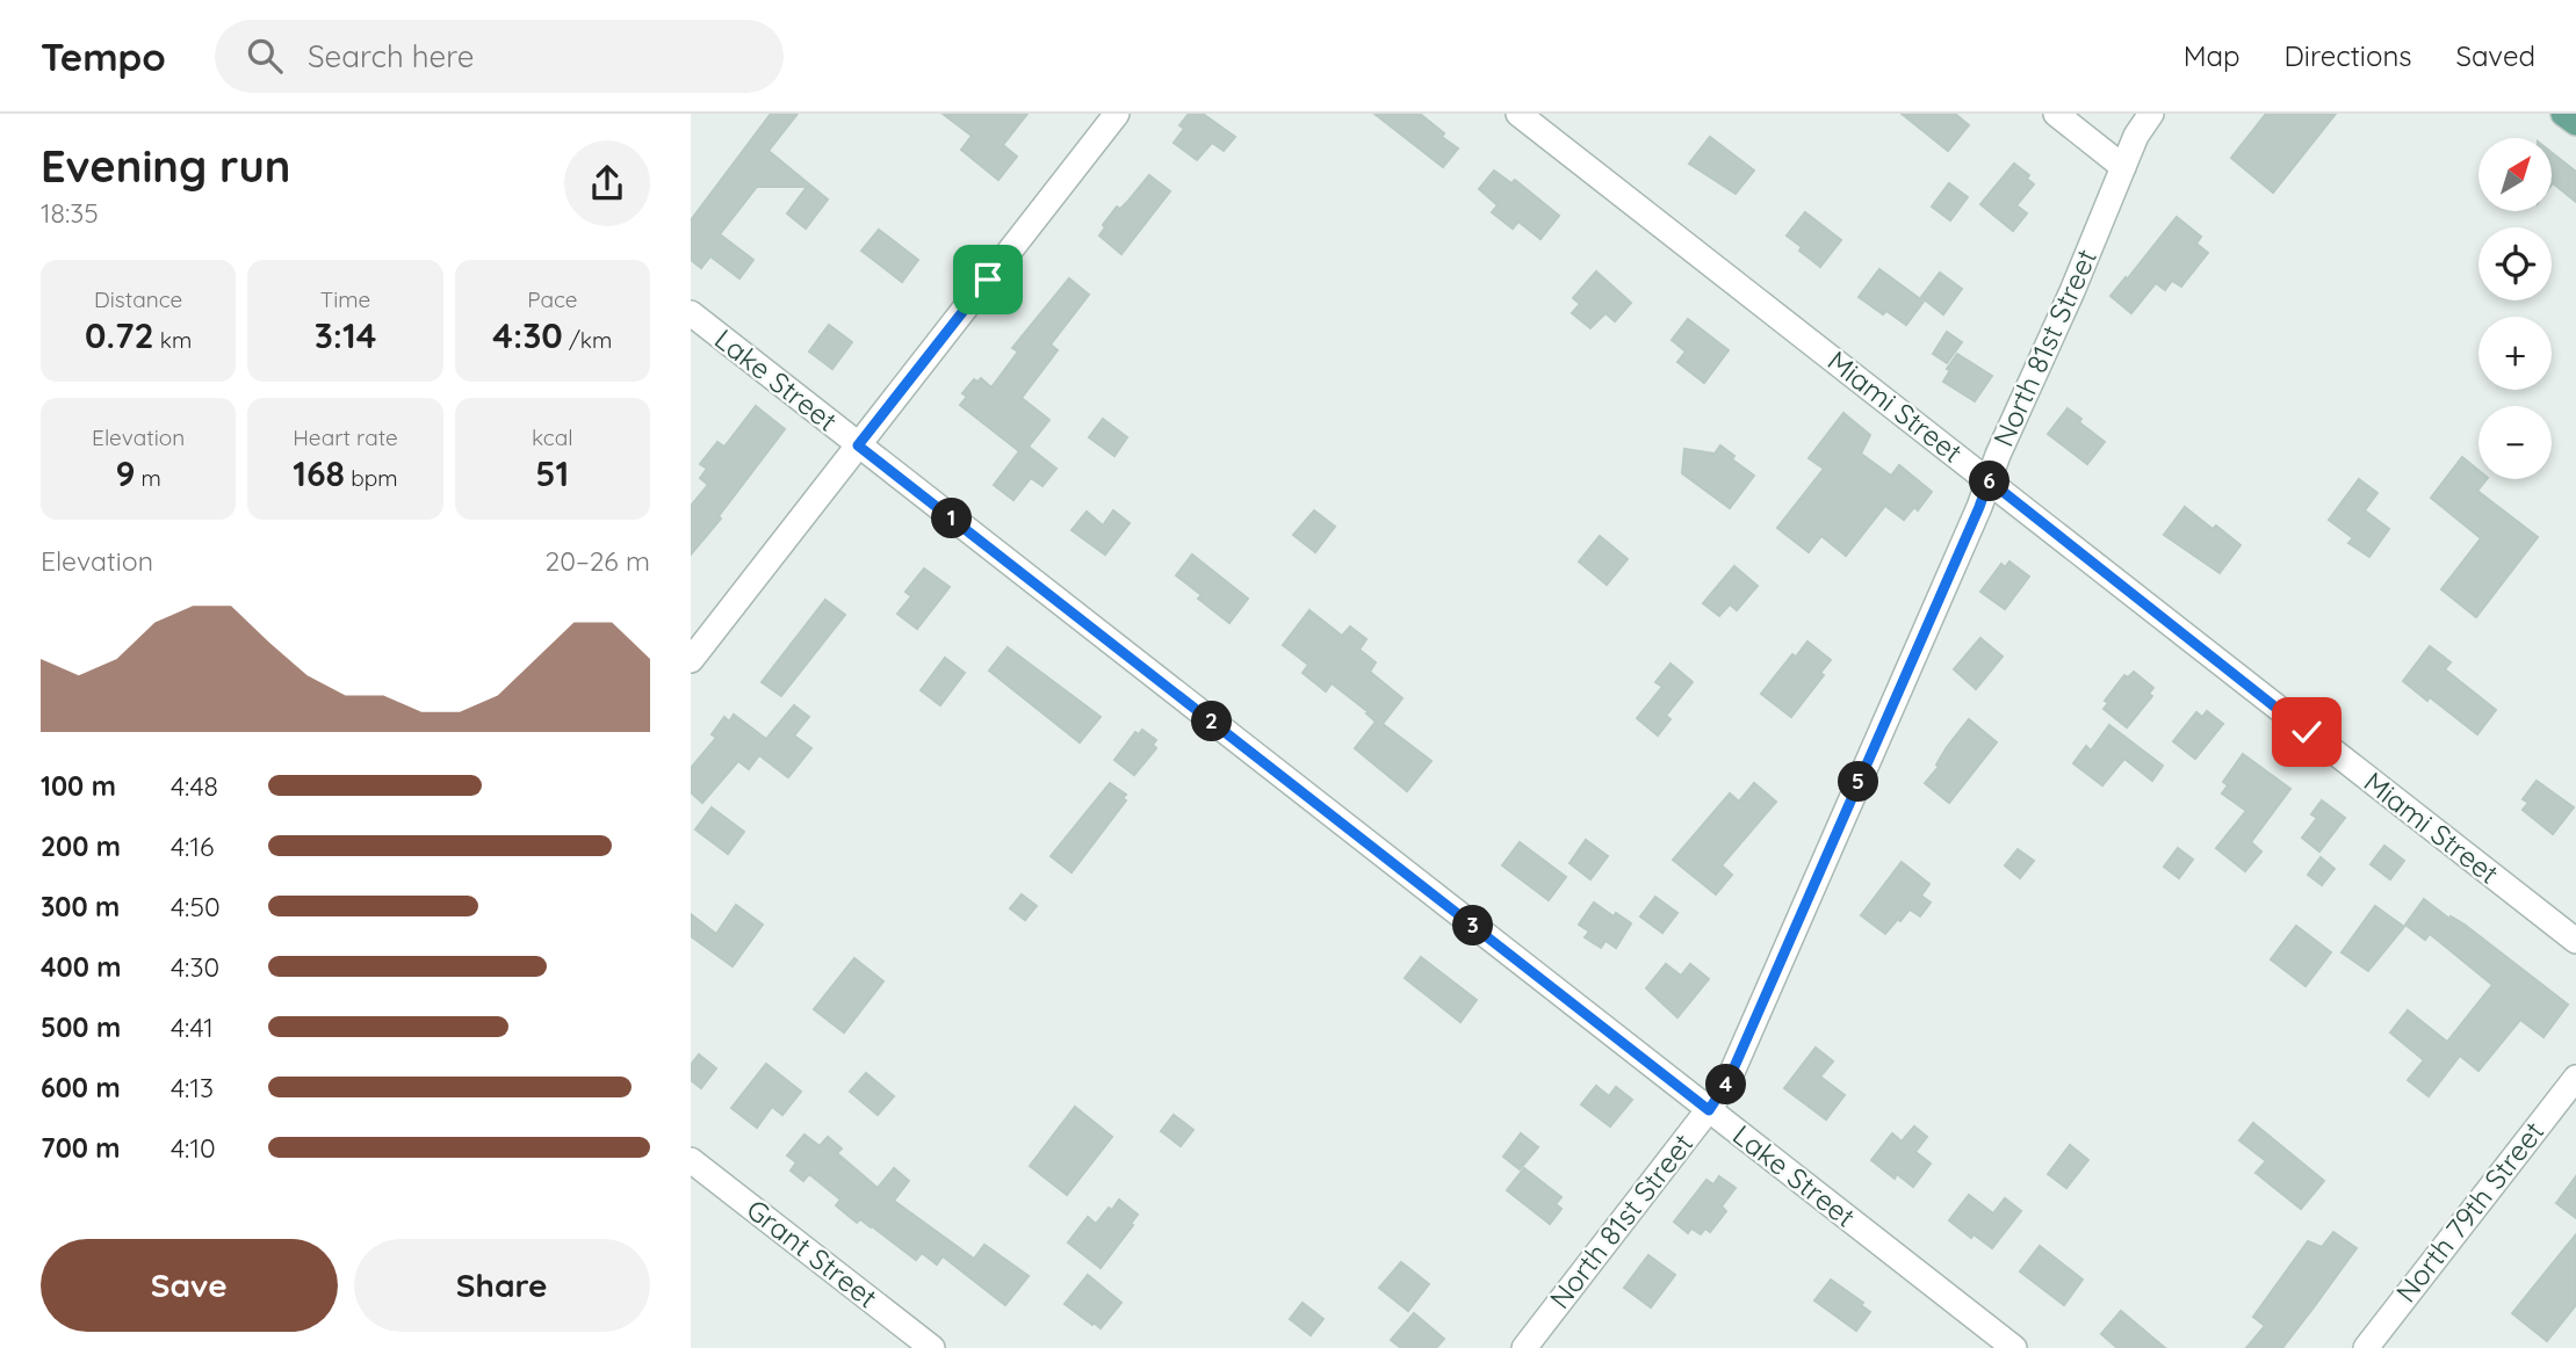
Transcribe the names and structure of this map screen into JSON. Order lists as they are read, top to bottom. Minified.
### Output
{"streets":{"street":["North 81st Street","Lake Street","Miami Street","North 79th Street","Grant Street"]},"crossings":[["North 81st Street","Lake Street"],["North 81st Street","Miami Street"]],"north":"top right","page":{"header":"Tempo","search":"Search here","nav":["Map","Directions","Saved"],"heading":["Evening run","18:35"],"map_buttons":["+","−"],"stats":[["Distance","0.72 km"],["Time","3:14"],["Pace","4:30 /km"],["Elevation","9 m"],["Heart rate","168 bpm"],["kcal","51"]],"pins":["6","1","2","5","3","4"],"chart":["Elevation","20–26 m"],"list":[{"name":"100 m","note":"4:48"},{"name":"200 m","note":"4:16"},{"name":"300 m","note":"4:50"},{"name":"400 m","note":"4:30"},{"name":"500 m","note":"4:41"},{"name":"600 m","note":"4:13"},{"name":"700 m","note":"4:10"}],"buttons":["Save","Share"]}}
